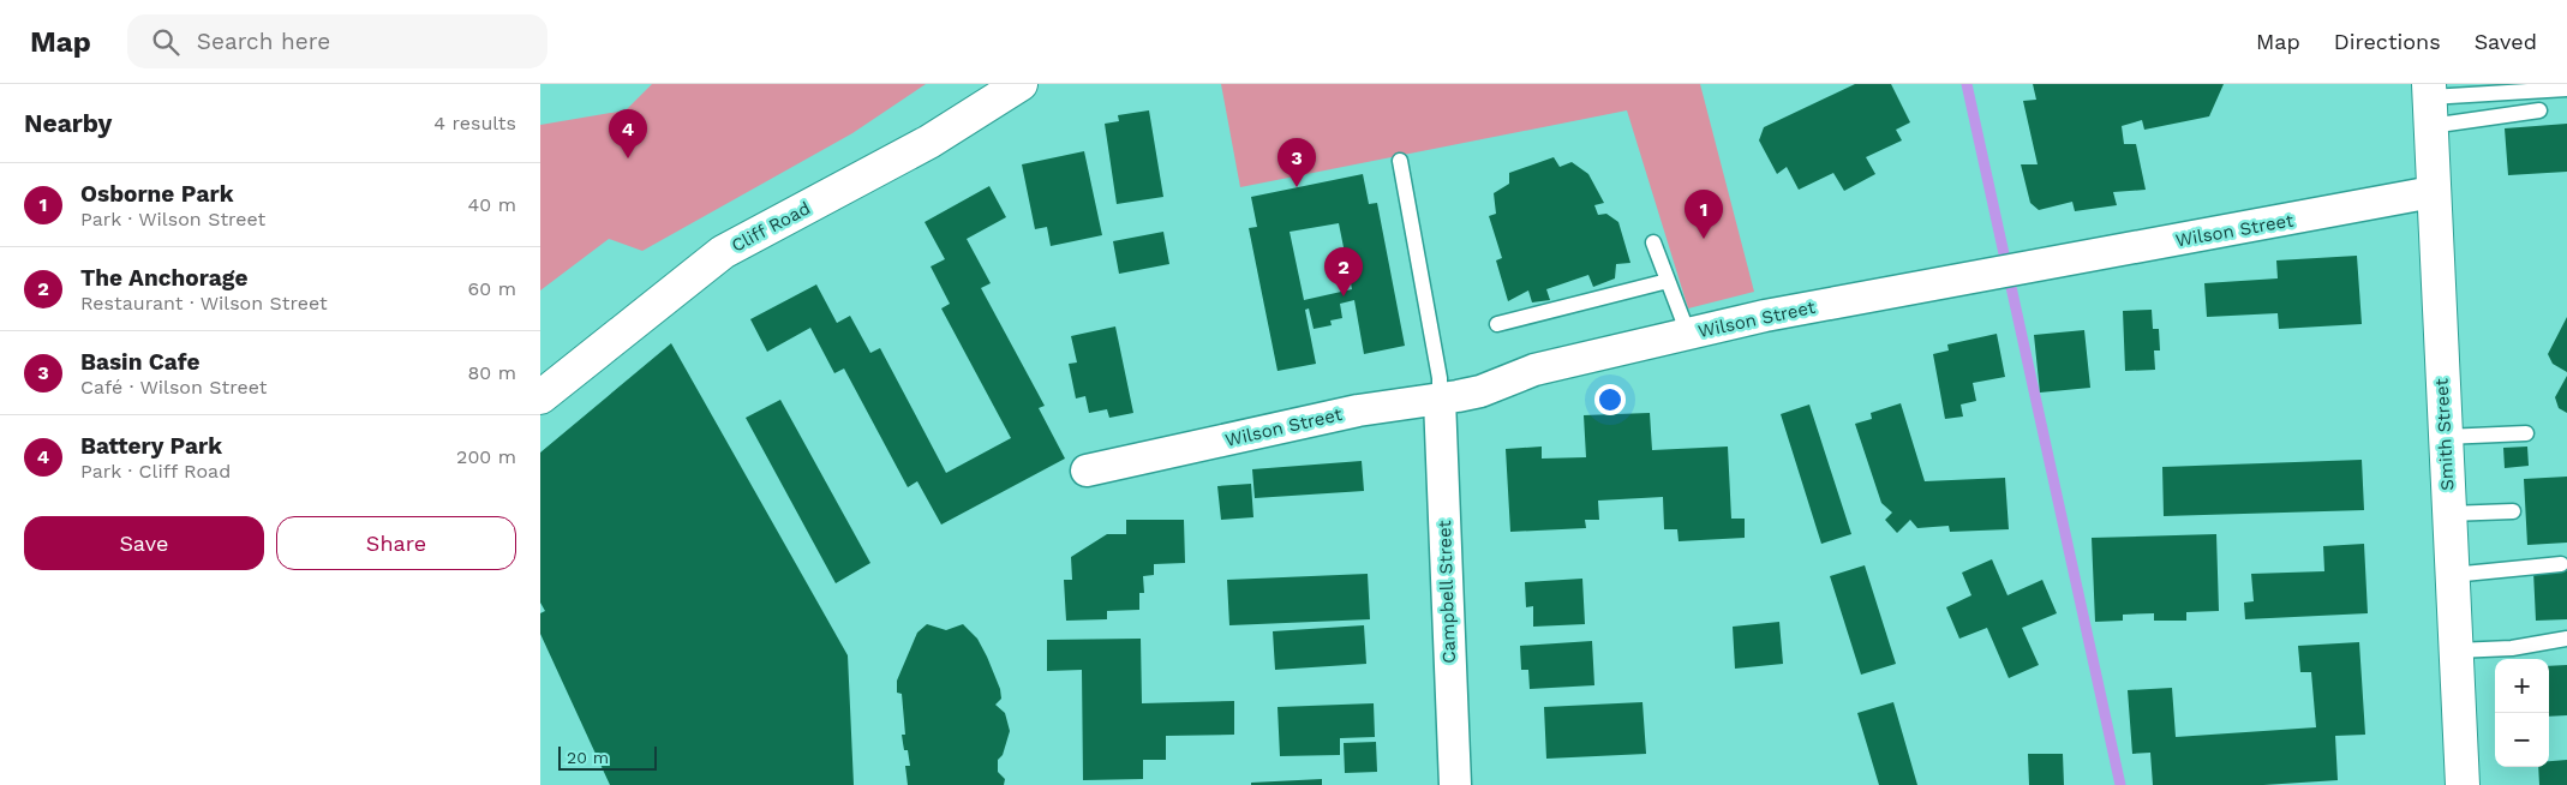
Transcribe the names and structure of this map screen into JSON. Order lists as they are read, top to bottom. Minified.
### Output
{"streets":{"street":["Cliff Road","Wilson Street","Smith Street","Campbell Street"]},"crossings":[["Wilson Street","Smith Street"],["Wilson Street","Campbell Street"]],"scale_bar":"20 m","page":{"header":"Map","search":"Search here","nav":["Map","Directions","Saved"],"heading":["Nearby","4 results"],"pins":["4","3","1","2"],"list":[{"mark":"1","name":"Osborne Park","note":"Park · Wilson Street","value":"40 m"},{"mark":"2","name":"The Anchorage","note":"Restaurant · Wilson Street","value":"60 m"},{"mark":"3","name":"Basin Cafe","note":"Café · Wilson Street","value":"80 m"},{"mark":"4","name":"Battery Park","note":"Park · Cliff Road","value":"200 m"}],"buttons":["Save","Share"],"map_buttons":["+","−"],"scale":"20 m"}}
